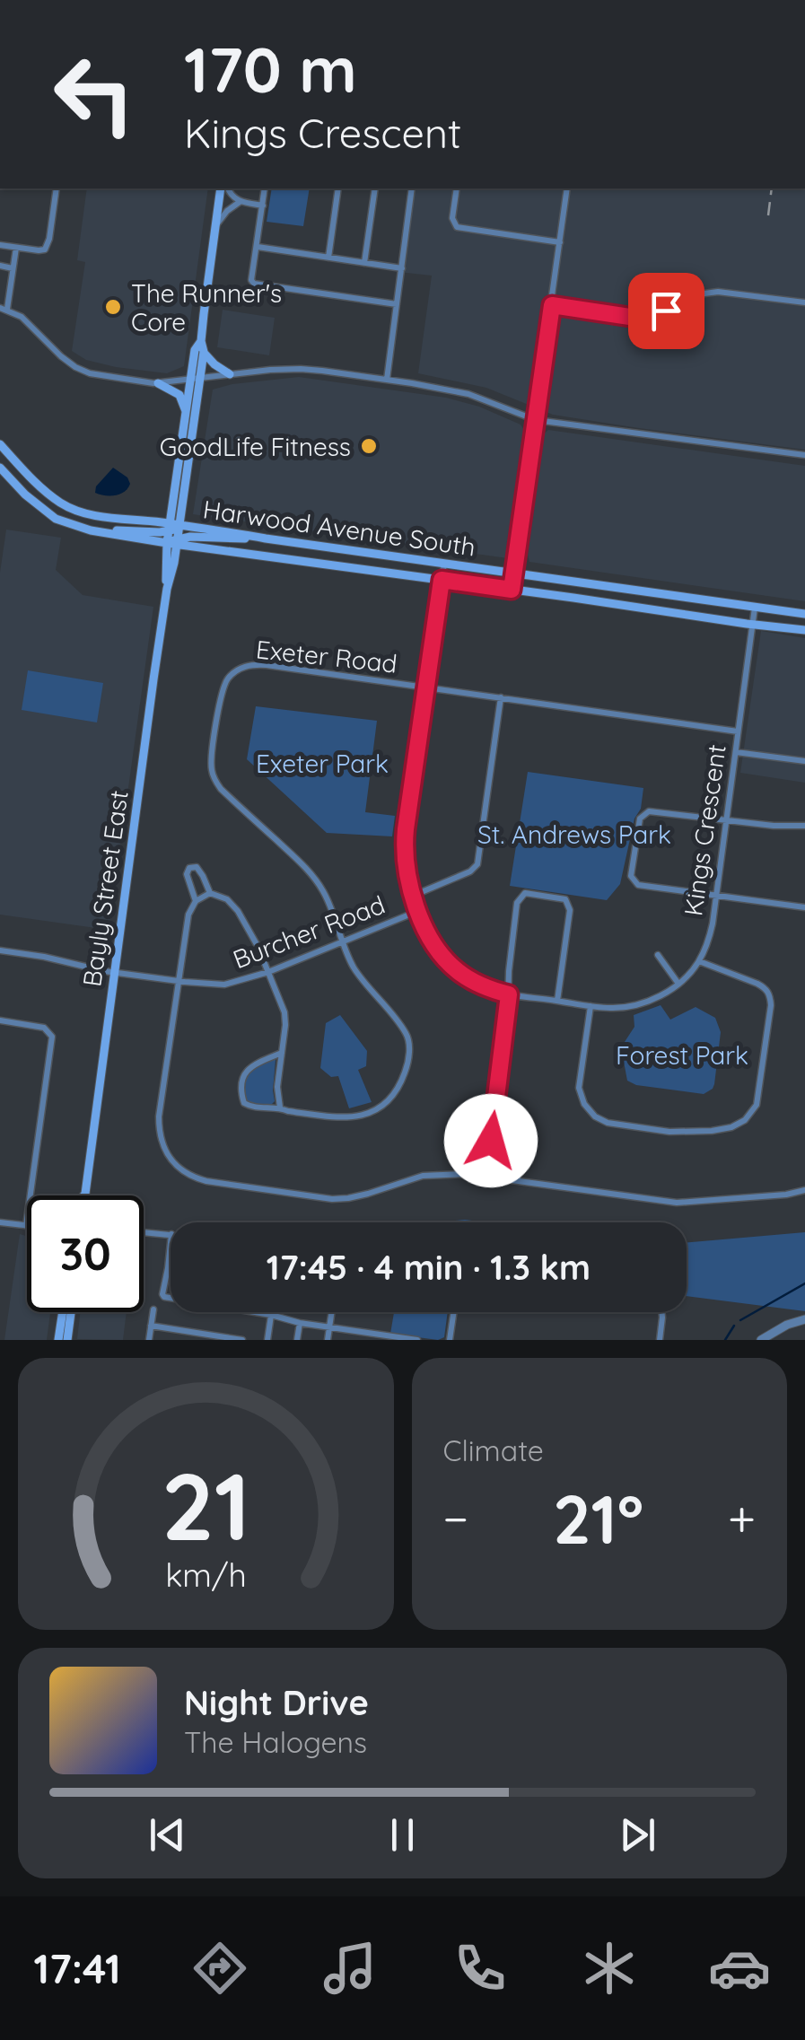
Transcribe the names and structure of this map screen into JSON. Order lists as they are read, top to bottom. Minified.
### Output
{"streets":{"main road":["Harwood Avenue South","Bayly Street East"],"street":["Exeter Road","Kings Crescent","Burcher Road"]},"crossings":[["Harwood Avenue South","Kings Crescent"],["Harwood Avenue South","Bayly Street East"],["Exeter Road","Kings Crescent"],["Exeter Road","Burcher Road"],["Kings Crescent","Burcher Road"],["Bayly Street East","Burcher Road"]],"parks":["Exeter Park","St. Andrews Park","Forest Park"],"places":["The Runner's Core","GoodLife Fitness"],"page":{"turn":["170 m","Kings Crescent"],"limit":"30","trip":"17:45 · 4 min · 1.3 km","tile":"Climate","heat":["−","21°","+"],"song":["Night Drive","The Halogens"],"tabs":"17:41","gauge":["21","km/h"]}}
